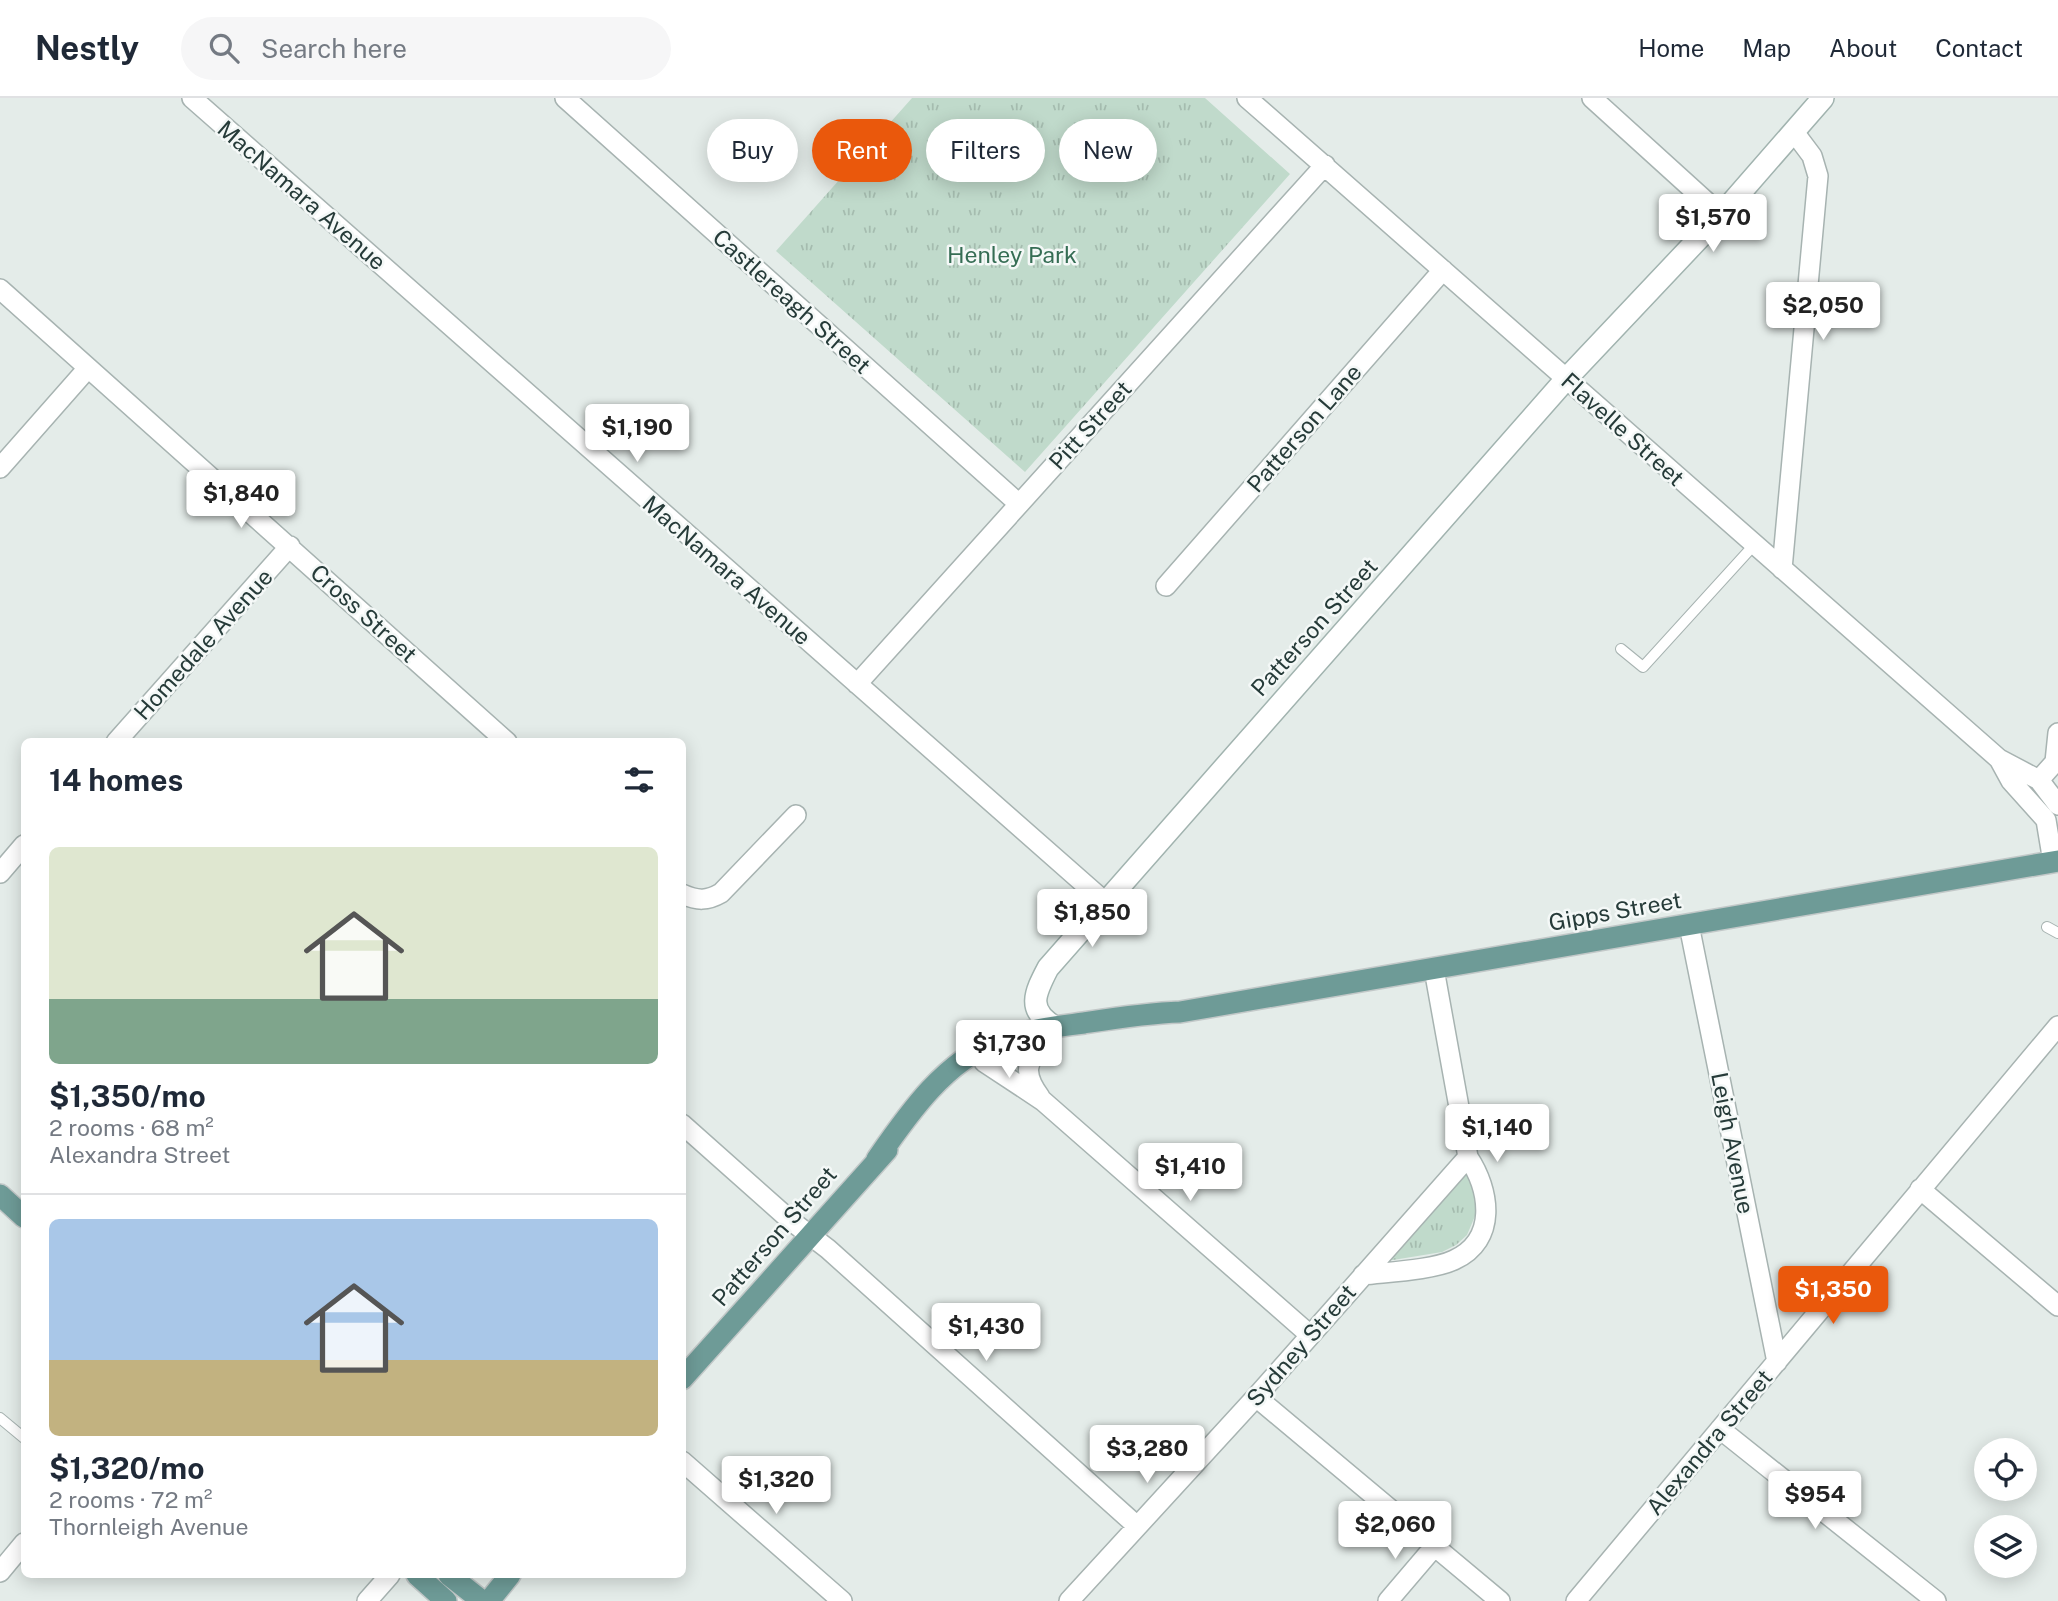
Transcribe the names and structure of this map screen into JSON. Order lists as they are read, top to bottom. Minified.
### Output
{"streets":{"main road":["Patterson Street","Gipps Street"],"street":["MacNamara Avenue","Castlereagh Street","Pitt Street","Patterson Lane","Flavelle Street","Cross Street","Homedale Avenue","Leigh Avenue","Sydney Street","Alexandra Street"]},"crossings":[["MacNamara Avenue","Pitt Street"],["MacNamara Avenue","Patterson Street"],["Castlereagh Street","Pitt Street"],["Pitt Street","Flavelle Street"],["Patterson Lane","Flavelle Street"],["Flavelle Street","Patterson Street"],["Flavelle Street","Gipps Street"],["Cross Street","Homedale Avenue"],["Patterson Street","Gipps Street"],["Gipps Street","Leigh Avenue"],["Gipps Street","Sydney Street"],["Leigh Avenue","Alexandra Street"]],"parks":["Henley Park"],"page":{"header":"Nestly","search":"Search here","nav":["Home","Map","About","Contact"],"chip":["Buy","Rent","Filters","New"],"price":["$1,570","$2,050","$1,190","$1,840","$1,850","$1,730","$1,140","$1,410","$1,350","$1,430","$3,280","$1,320","$954","$2,060"],"heading":"14 homes","list":[{"name":"$1,350/mo","note":"2 rooms · 68 m² · Alexandra Street"},{"name":"$1,320/mo","note":"2 rooms · 72 m² · Thornleigh Avenue"}]}}
